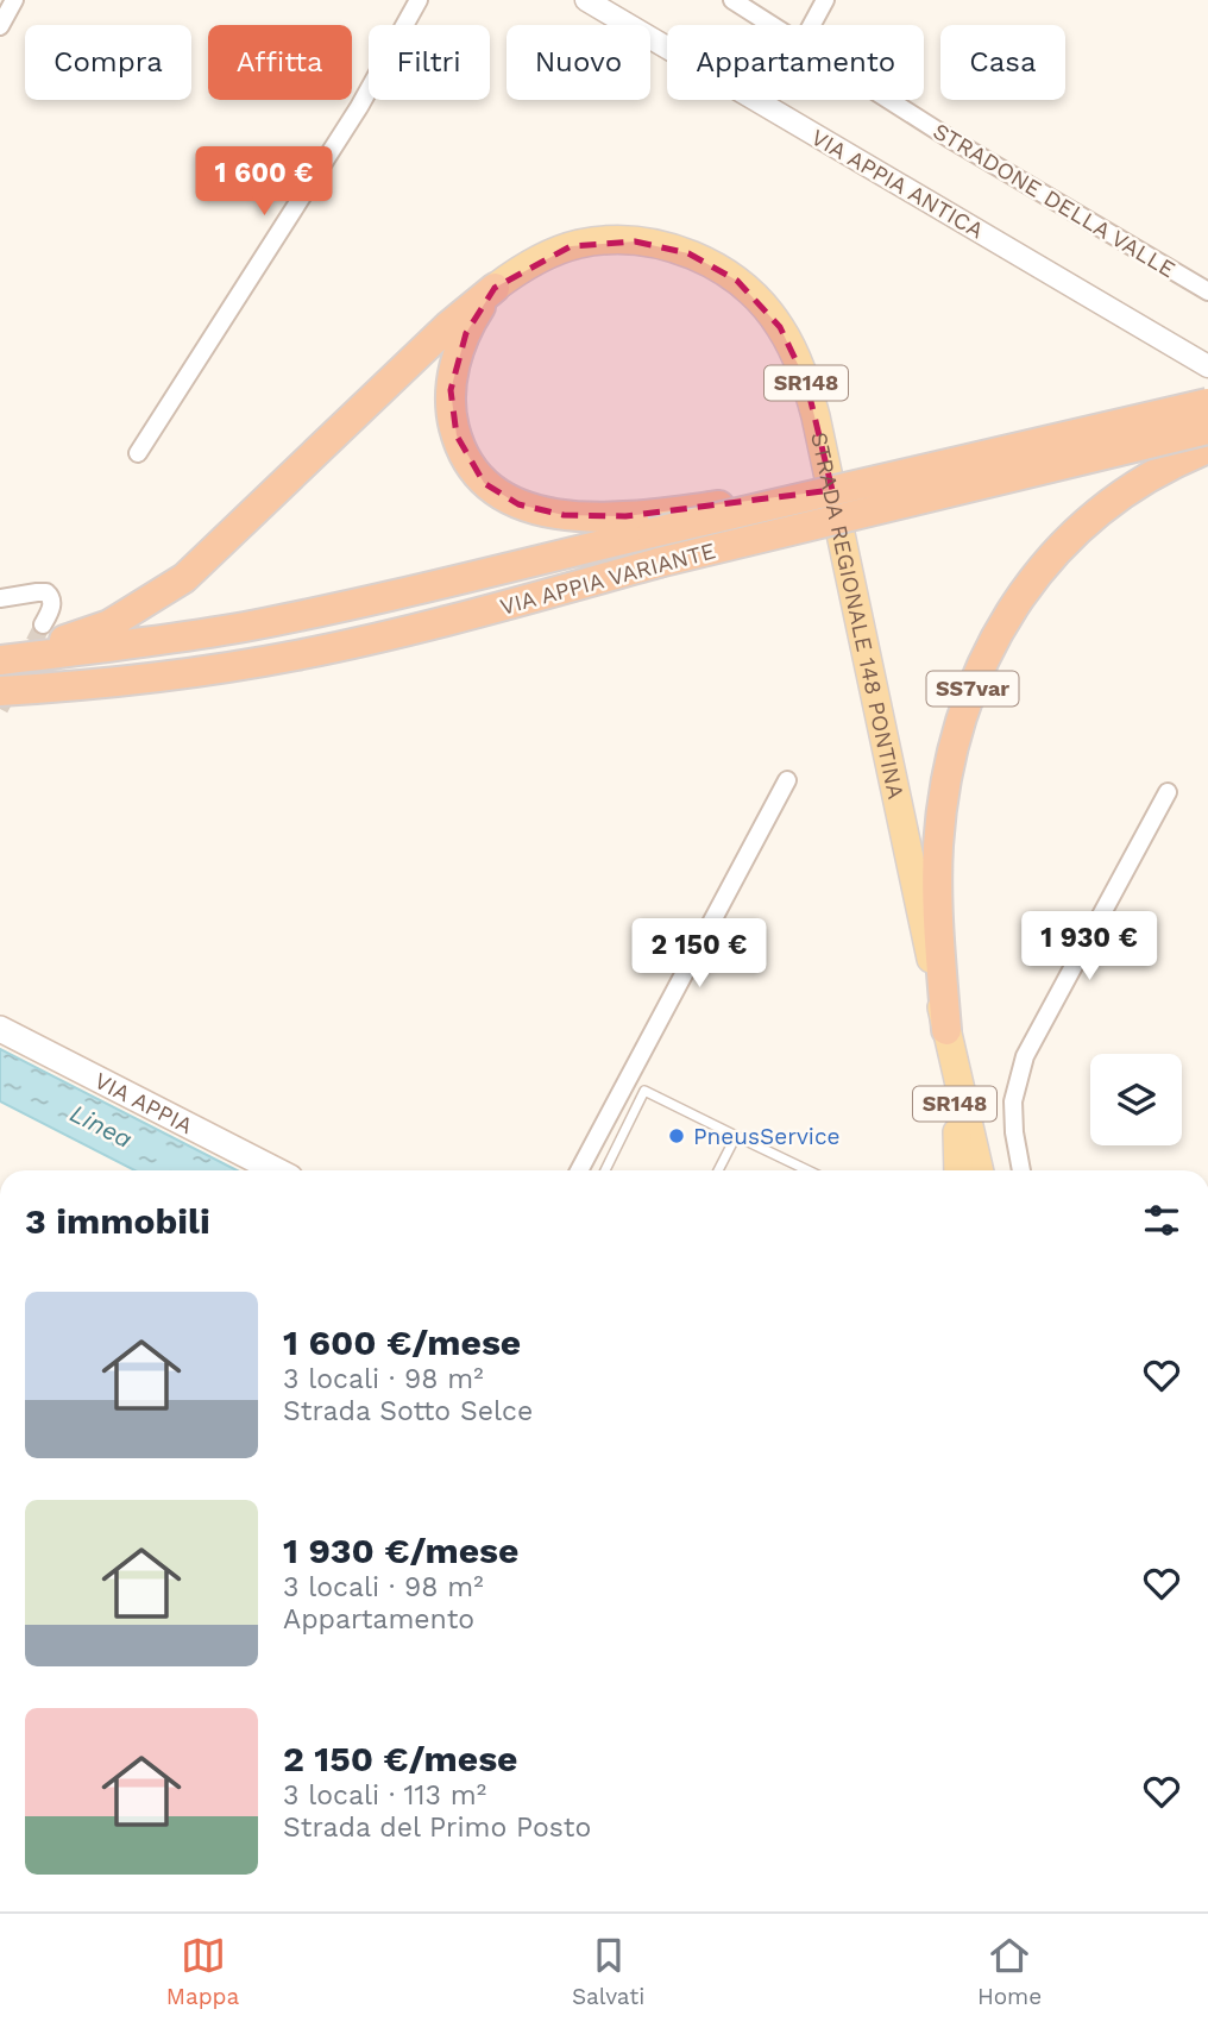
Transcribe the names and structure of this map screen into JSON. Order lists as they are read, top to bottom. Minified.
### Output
{"streets":{"highway":["VIA APPIA VARIANTE","SS7var"],"main road":["SR148","STRADA REGIONALE 148 PONTINA","VIA APPIA"],"street":["VIA APPIA ANTICA","STRADONE DELLA VALLE"]},"crossings":[["STRADA REGIONALE 148 PONTINA","SS7var"]],"water":["Linea"],"places":["PneusService"],"page":{"chip":["Compra","Affitta","Filtri","Nuovo","Appartamento","Casa"],"price":["1 600 €","1 930 €","2 150 €"],"heading":"3 immobili","list":[{"name":"1 600 €/mese","note":"3 locali · 98 m² · Strada Sotto Selce"},{"name":"1 930 €/mese","note":"3 locali · 98 m² · Appartamento"},{"name":"2 150 €/mese","note":"3 locali · 113 m² · Strada del Primo Posto"}],"tabs":["Mappa","Salvati","Home"]}}
